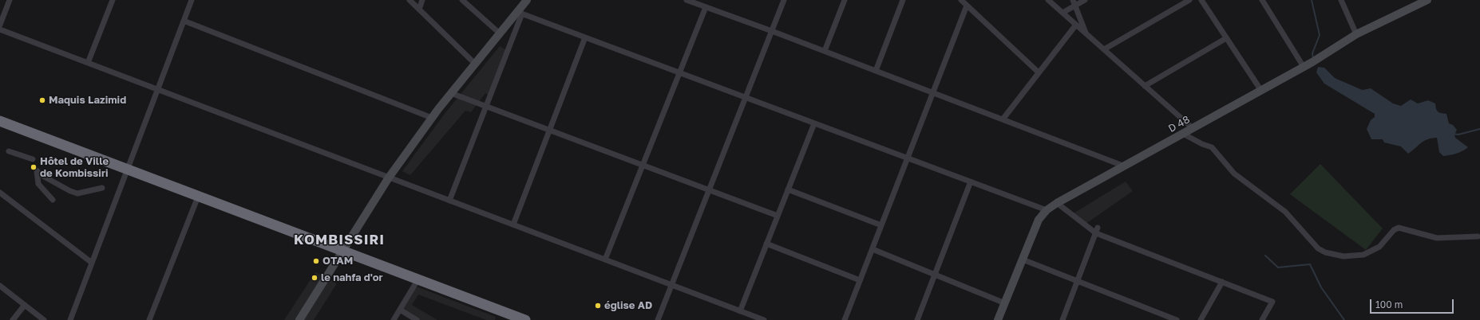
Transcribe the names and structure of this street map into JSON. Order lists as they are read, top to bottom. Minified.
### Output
{"streets":{"street":["D 48"]},"districts":["KOMBISSIRI"],"places":["Maquis Lazimid","Hôtel de Ville de Kombissiri","OTAM","le nahfa d'or","église AD"],"scale_bar":"100 m"}
